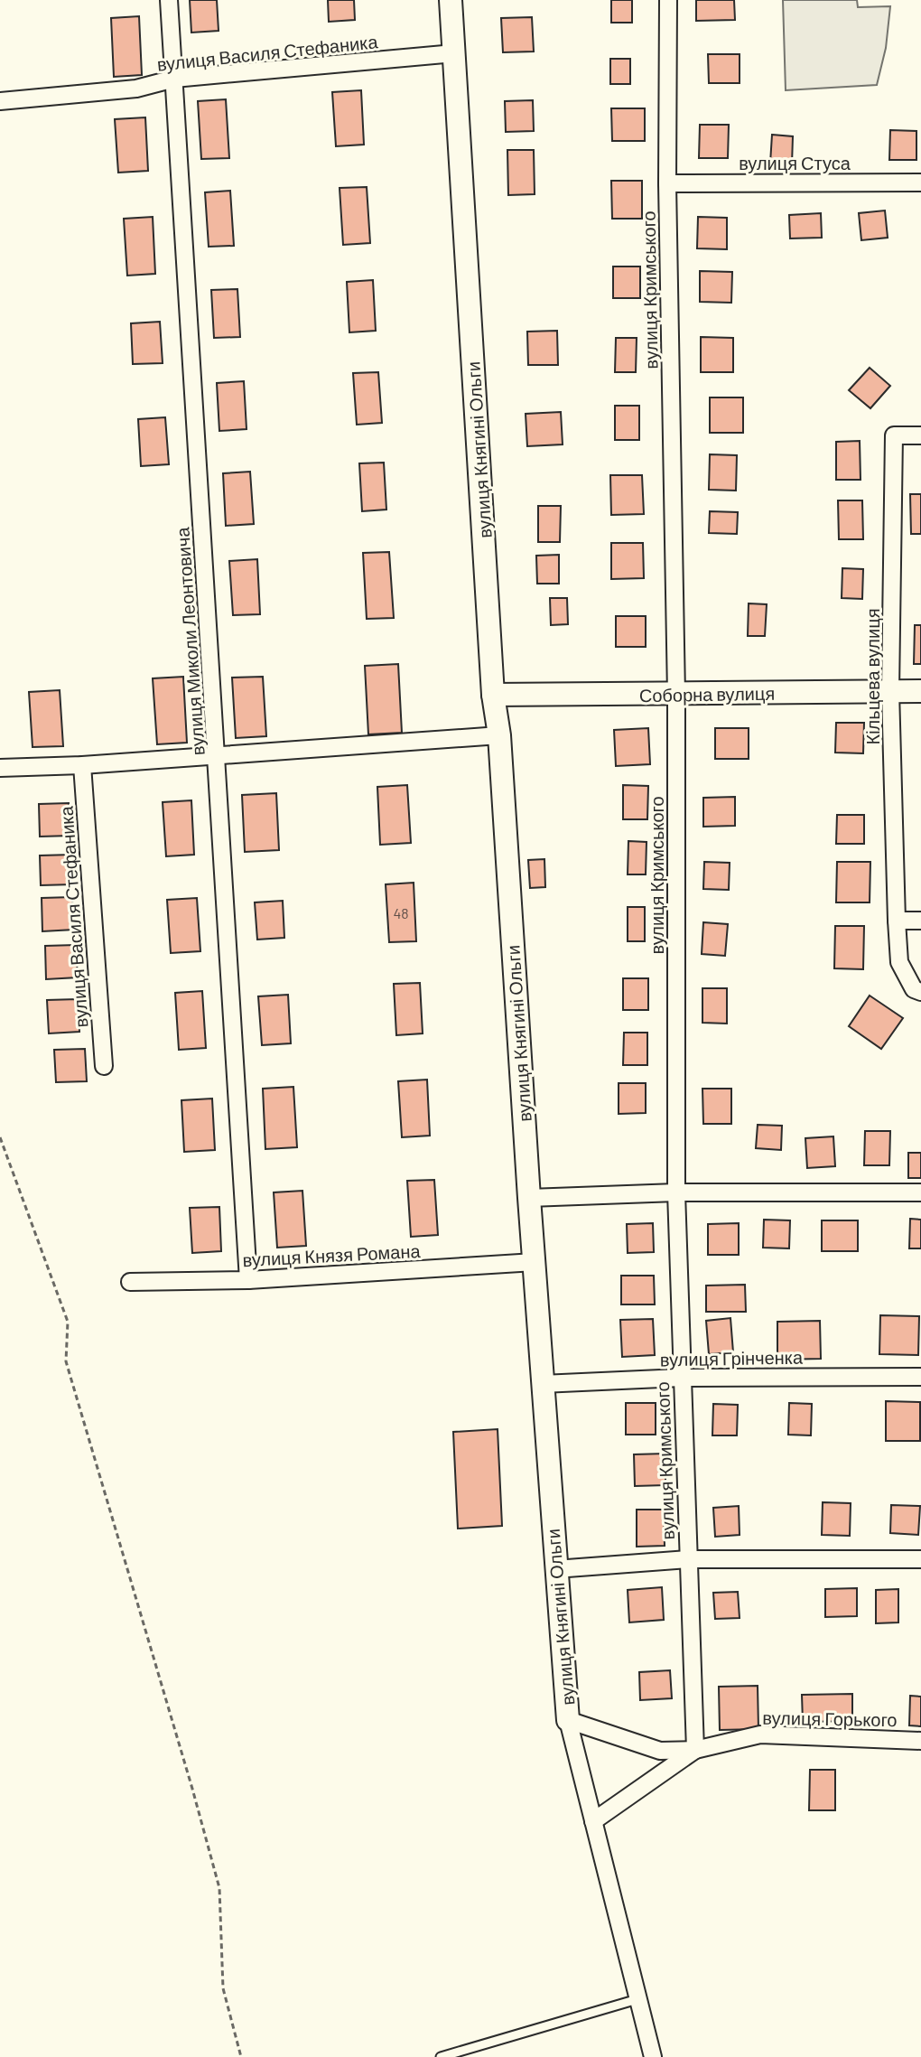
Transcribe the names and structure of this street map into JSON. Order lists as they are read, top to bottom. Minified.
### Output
{"streets":{"street":["вулиця Василя Стефаника","вулиця Стуса","вулиця Кримського","вулиця Княгині Ольги","вулиця Миколи Леонтовича","Кільцева вулиця","Соборна вулиця","вулиця Князя Романа","вулиця Грінченка","вулиця Горького"]},"crossings":[["вулиця Василя Стефаника","вулиця Княгині Ольги"],["вулиця Василя Стефаника","вулиця Миколи Леонтовича"],["вулиця Стуса","вулиця Кримського"],["вулиця Кримського","Соборна вулиця"],["вулиця Кримського","вулиця Грінченка"],["вулиця Кримського","вулиця Горького"],["вулиця Княгині Ольги","Соборна вулиця"],["вулиця Княгині Ольги","вулиця Князя Романа"],["вулиця Княгині Ольги","вулиця Грінченка"],["вулиця Миколи Леонтовича","вулиця Князя Романа"],["Кільцева вулиця","Соборна вулиця"]],"house_numbers":["48"]}
